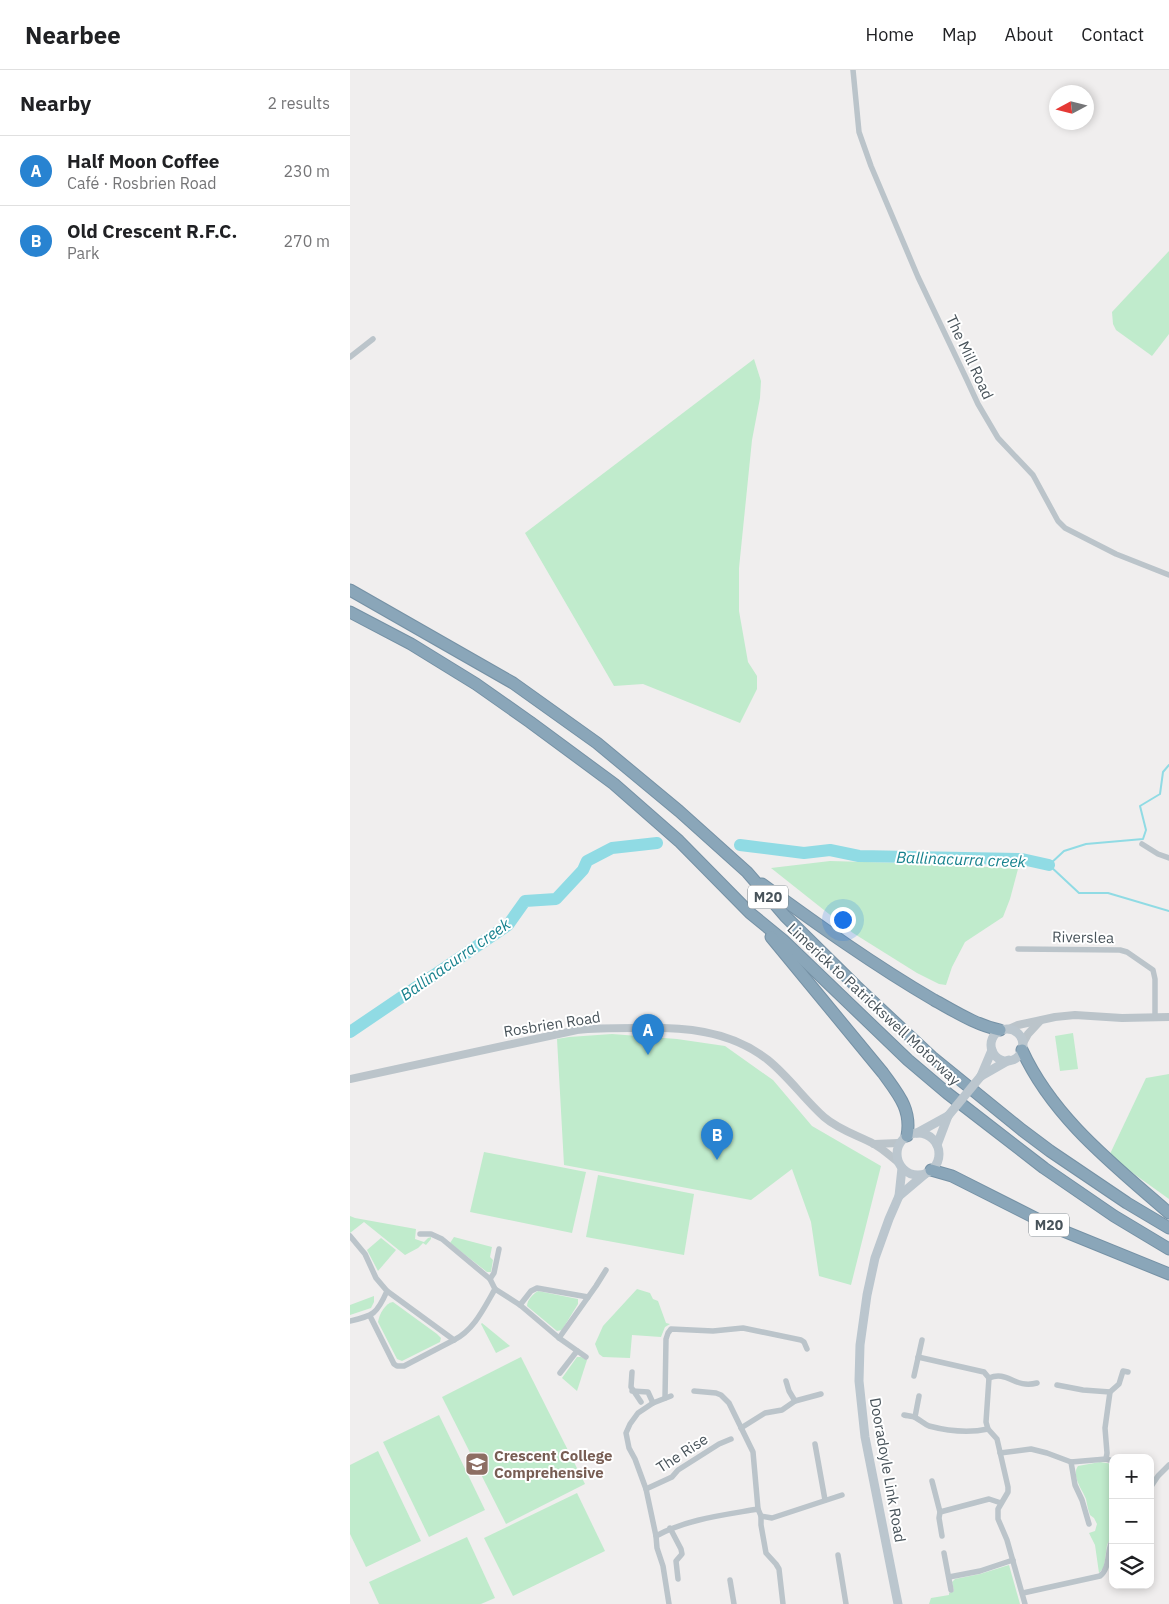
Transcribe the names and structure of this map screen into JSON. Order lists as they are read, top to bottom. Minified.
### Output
{"streets":{"highway":["M20","Limerick to Patrickswell Motorway"],"main road":["Dooradoyle Link Road"],"street":["The Mill Road","Riverslea","Rosbrien Road","The Rise"]},"crossings":[["M20","Limerick to Patrickswell Motorway"],["M20","Rosbrien Road"],["M20","Dooradoyle Link Road"],["Rosbrien Road","Dooradoyle Link Road"]],"water":["Ballinacurra creek"],"places":{"school or university":["Crescent College Comprehensive"]},"north":"left","page":{"header":"Nearbee","nav":["Home","Map","About","Contact"],"heading":["Nearby","2 results"],"list":[{"mark":"A","name":"Half Moon Coffee","note":"Café · Rosbrien Road","value":"230 m"},{"mark":"B","name":"Old Crescent R.F.C.","note":"Park","value":"270 m"}],"pins":["A","B"],"map_buttons":["+","−"]}}
